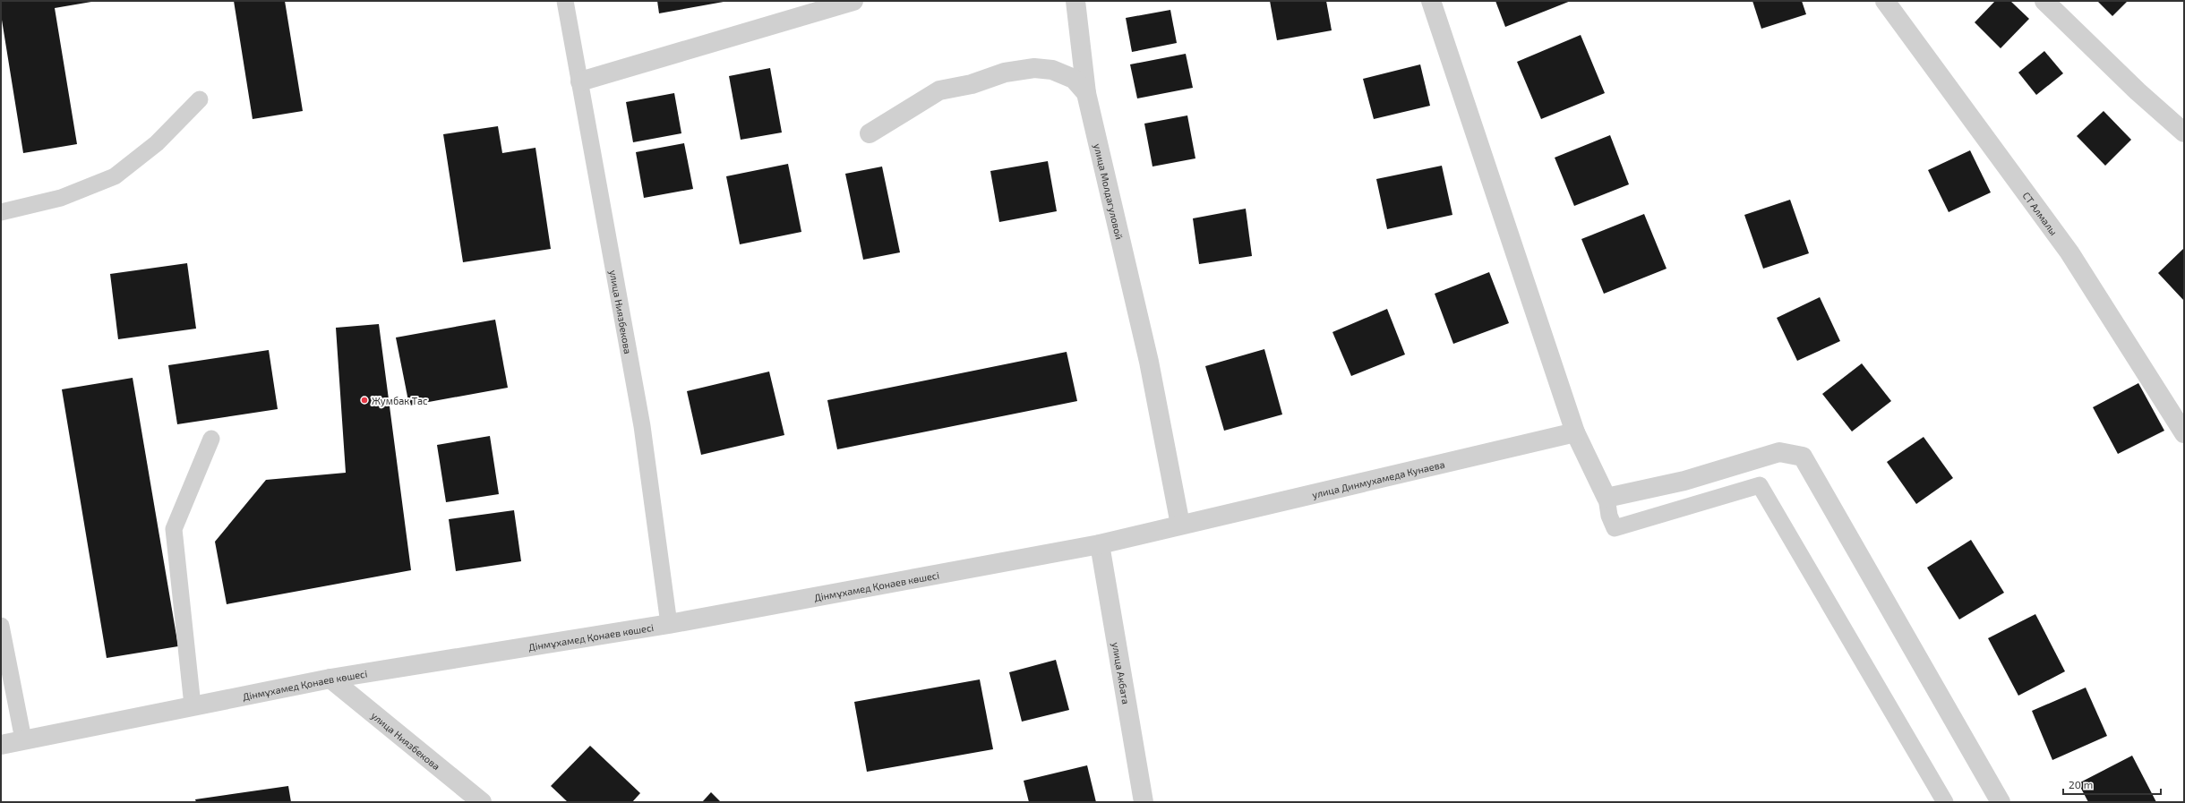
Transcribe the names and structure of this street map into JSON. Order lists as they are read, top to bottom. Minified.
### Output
{"streets":{"street":["улица Молдагуловой","СТ Алмалы","улица Ниязбекова","улица Динмухамеда Кунаева","Дінмұхамед Қонаев көшесі","улица Акбата"]},"crossings":[["улица Молдагуловой","улица Динмухамеда Кунаева"],["улица Молдагуловой","Дінмұхамед Қонаев көшесі"],["улица Ниязбекова","Дінмұхамед Қонаев көшесі"],["улица Динмухамеда Кунаева","Дінмұхамед Қонаев көшесі"],["Дінмұхамед Қонаев көшесі","улица Акбата"]],"places":["Жумбак Тас"],"scale_bar":"20 m"}
